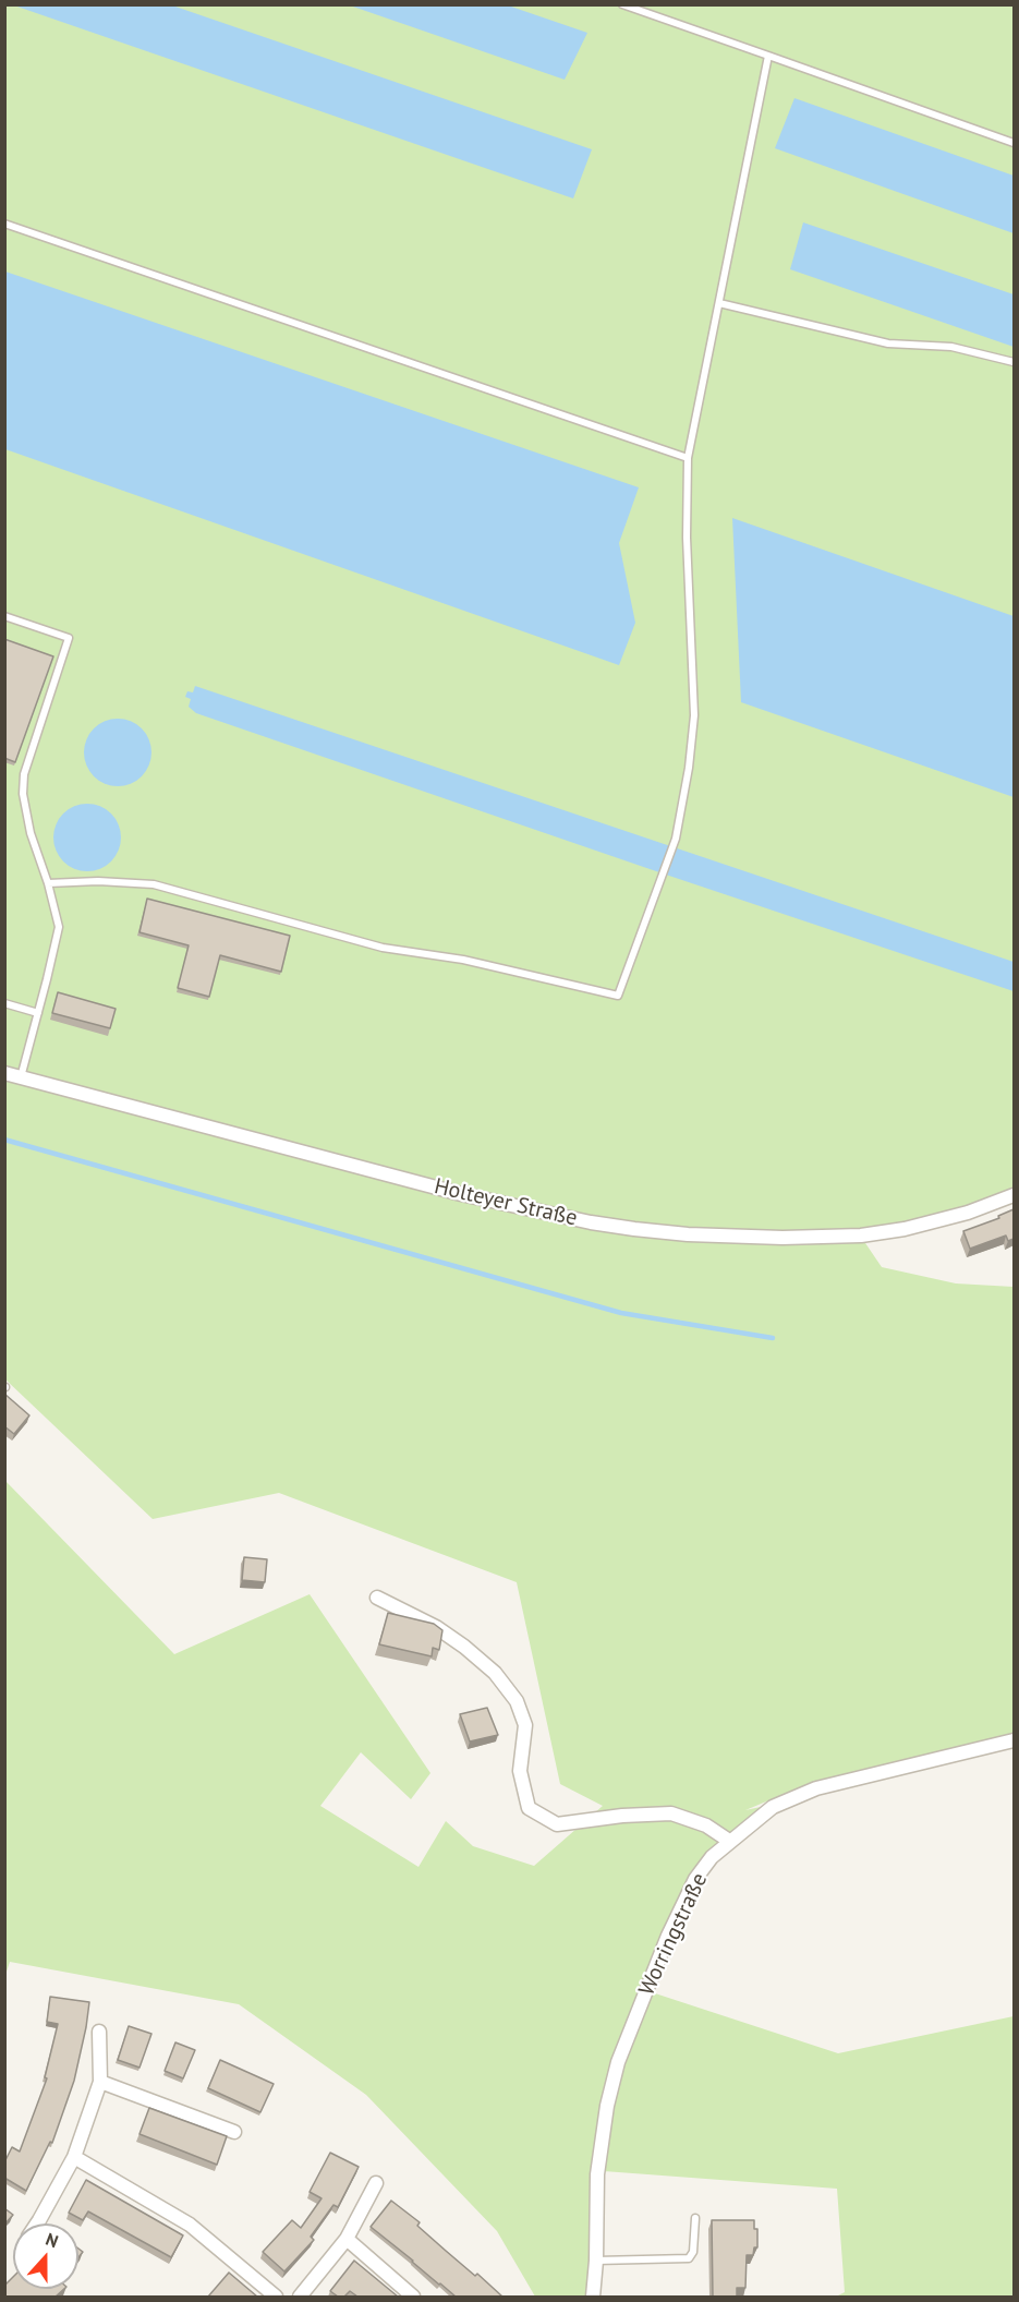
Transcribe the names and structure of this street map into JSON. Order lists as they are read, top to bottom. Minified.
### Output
{"streets":{"street":["Holteyer Straße","Worringstraße"]},"north":"top"}
